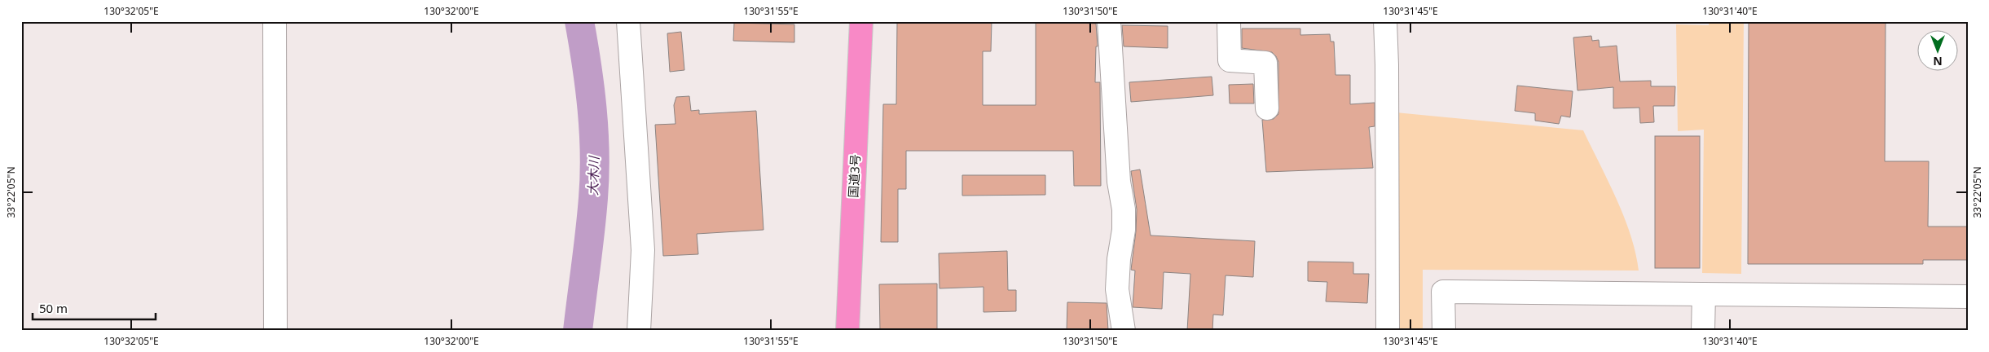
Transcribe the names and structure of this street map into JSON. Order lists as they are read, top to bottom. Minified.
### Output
{"streets":{"highway":["国道3号"]},"water":["大木川"],"scale_bar":"50 m","north":"bottom","coordinates":["130°32'05\"E","130°32'00\"E","130°31'55\"E","130°31'50\"E","130°31'45\"E","130°31'40\"E","33°22'05\"N"]}
